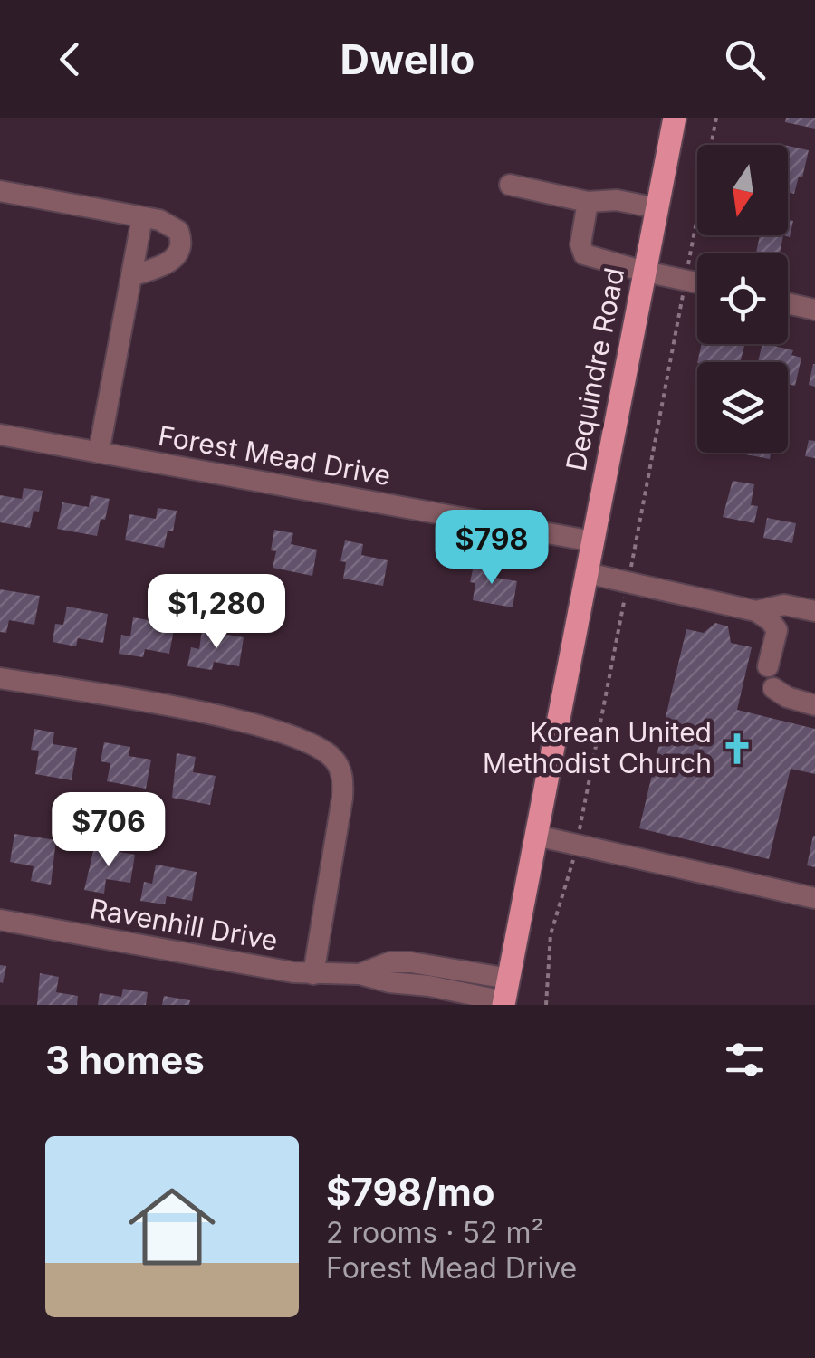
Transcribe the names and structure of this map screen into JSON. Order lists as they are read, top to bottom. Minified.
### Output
{"streets":{"main road":["Dequindre Road"],"street":["Forest Mead Drive","Ravenhill Drive"]},"crossings":[["Dequindre Road","Forest Mead Drive"],["Dequindre Road","Ravenhill Drive"]],"places":{"church":["Korean United Methodist Church"]},"north":"bottom","page":{"header":"Dwello","price":["$798","$1,280","$706"],"heading":"3 homes","list":[{"name":"$798/mo","note":"2 rooms · 52 m² · Forest Mead Drive"}]}}
